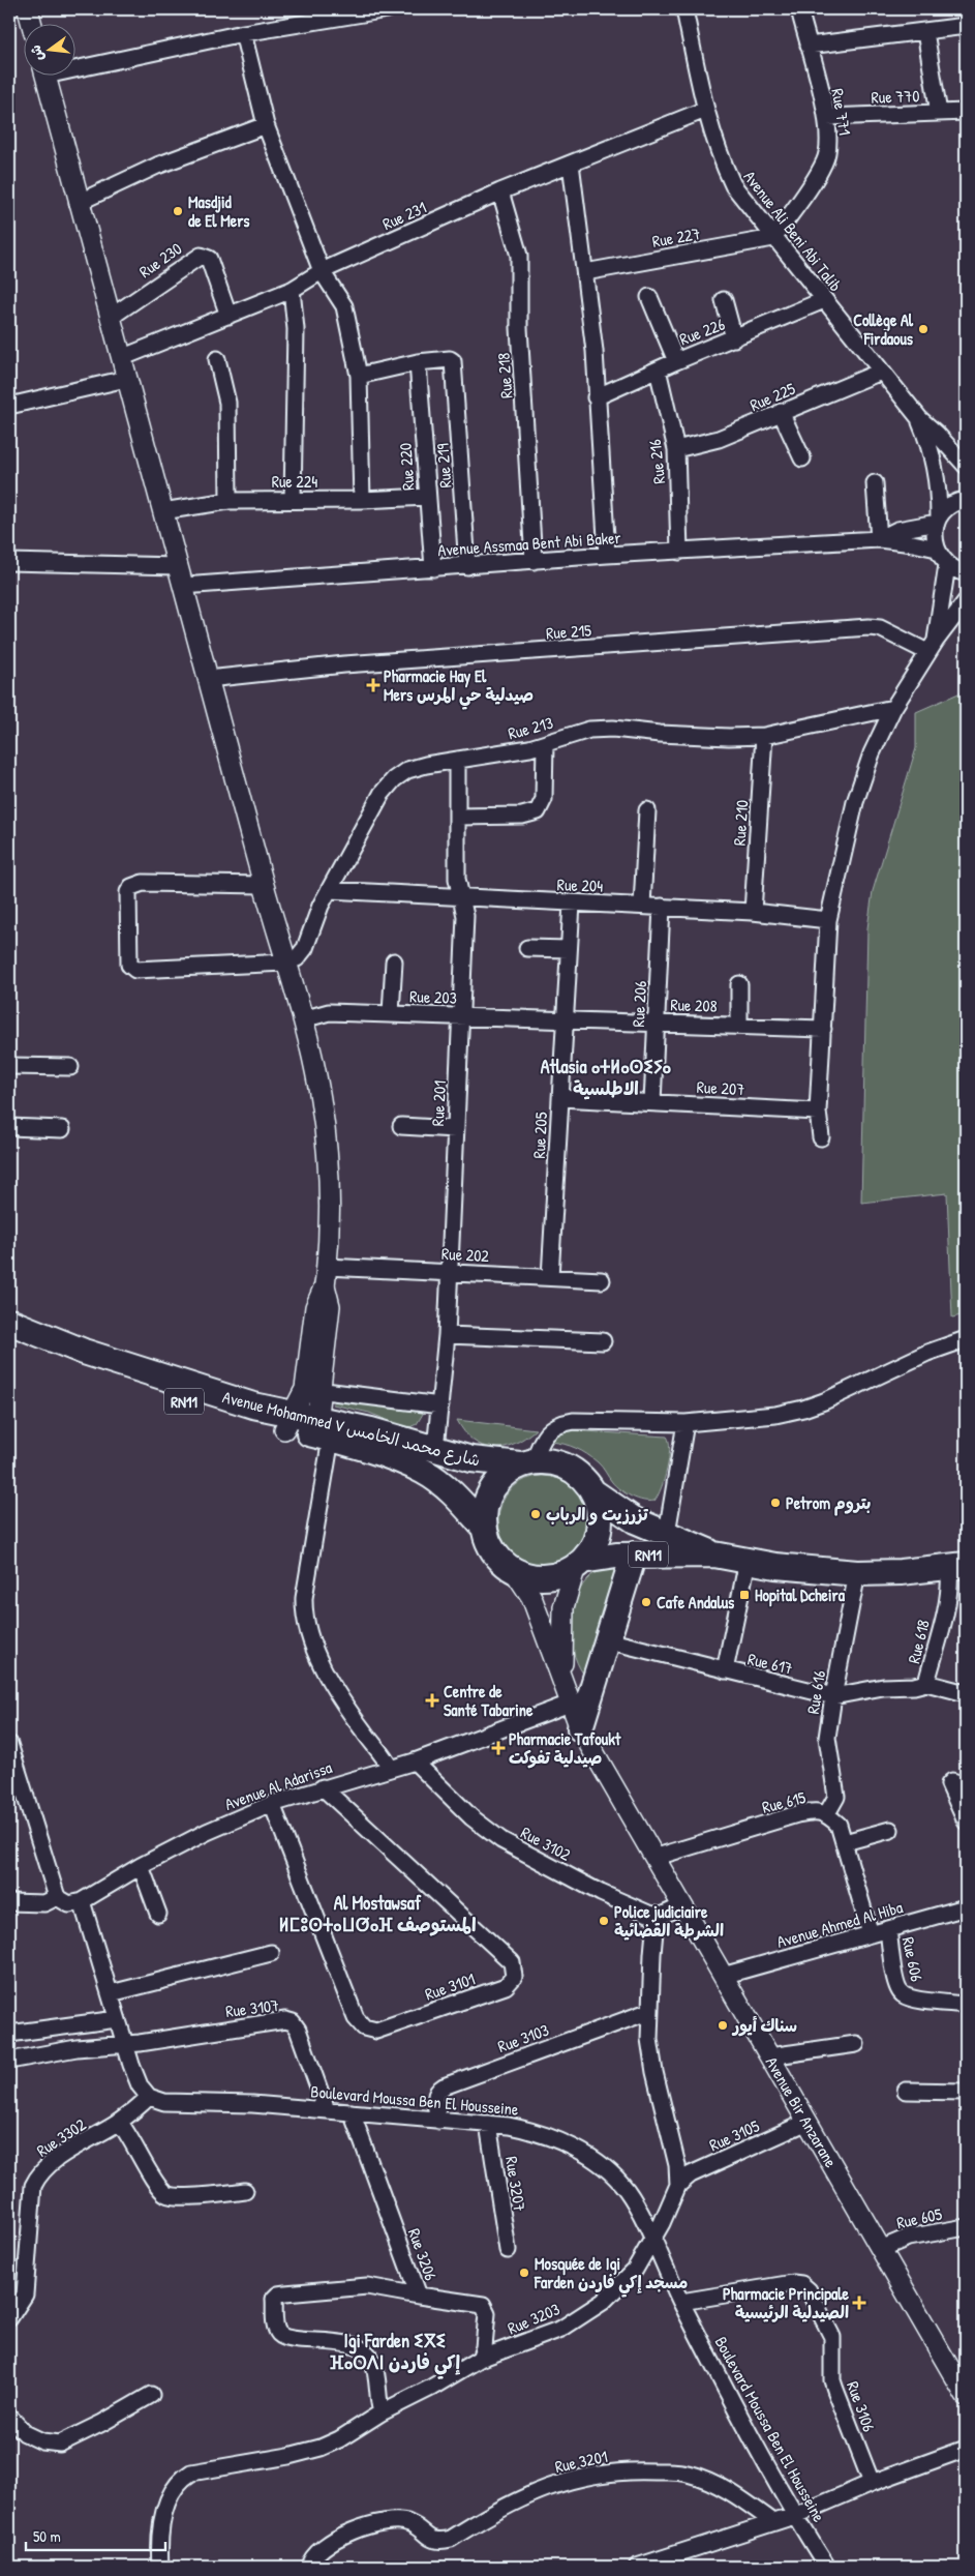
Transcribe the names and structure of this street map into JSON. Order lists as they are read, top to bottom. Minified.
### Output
{"streets":{"main road":["RN11","Avenue Mohammed V شارع محمد الخامس"],"street":["Rue 770","Rue 771","Rue 231","Avenue Ali Beni Abi Talib","Rue 227","Rue 230","Rue 226","Rue 218","Rue 225","Rue 216","Rue 219","Rue 220","Rue 224","Avenue Assmaa Bent Abi Baker","Rue 215","Rue 213","Rue 210","Rue 204","Rue 203","Rue 206","Rue 208","Rue 207","Rue 201","Rue 205","Rue 202","Rue 618","Rue 617","Rue 616","Avenue Al Adarissa","Rue 615","Rue 3102","Avenue Ahmed Al Hiba","Rue 606","Rue 3101","Rue 3107","Rue 3103","Boulevard Moussa Ben El Housseine","Avenue Bir Anzarane","Rue 3105","Rue 3302","Rue 3207","Rue 605","Rue 3206","Rue 3203","Rue 3106","Rue 3201"]},"crossings":[["Rue 770","Rue 771"],["Rue 771","Avenue Ali Beni Abi Talib"],["Rue 771","Rue 227"],["Rue 231","Avenue Ali Beni Abi Talib"],["Rue 231","Rue 230"],["Rue 231","Rue 218"],["Avenue Ali Beni Abi Talib","Rue 227"],["Avenue Ali Beni Abi Talib","Rue 226"],["Avenue Ali Beni Abi Talib","Rue 225"],["Avenue Ali Beni Abi Talib","Avenue Assmaa Bent Abi Baker"],["Rue 226","Rue 216"],["Rue 218","Avenue Assmaa Bent Abi Baker"],["Rue 225","Rue 216"],["Rue 216","Avenue Assmaa Bent Abi Baker"],["Rue 219","Rue 220"],["Rue 219","Avenue Assmaa Bent Abi Baker"],["Rue 220","Rue 224"],["Rue 220","Avenue Assmaa Bent Abi Baker"],["Rue 213","Rue 210"],["Rue 213","Rue 204"],["Rue 213","Rue 201"],["Rue 210","Rue 204"],["Rue 204","Rue 206"],["Rue 204","Rue 201"],["Rue 204","Rue 205"],["Rue 203","Rue 208"],["Rue 203","Rue 201"],["Rue 203","Rue 205"],["Rue 206","Rue 208"],["Rue 206","Rue 207"],["Rue 208","Rue 205"],["Rue 207","Rue 205"],["Rue 201","Rue 202"],["Rue 201","Avenue Mohammed V شارع محمد الخامس"],["Rue 205","Rue 202"],["RN11","Avenue Mohammed V شارع محمد الخامس"],["RN11","Rue 618"],["RN11","Rue 616"],["RN11","Avenue Bir Anzarane"],["Avenue Mohammed V شارع محمد الخامس","Avenue Bir Anzarane"],["Rue 618","Rue 617"],["Rue 617","Rue 616"],["Rue 616","Rue 615"],["Avenue Al Adarissa","Rue 3102"],["Avenue Al Adarissa","Rue 3101"],["Avenue Al Adarissa","Avenue Bir Anzarane"],["Rue 615","Avenue Ahmed Al Hiba"],["Rue 615","Avenue Bir Anzarane"],["Avenue Ahmed Al Hiba","Rue 606"],["Avenue Ahmed Al Hiba","Avenue Bir Anzarane"],["Rue 3107","Boulevard Moussa Ben El Housseine"],["Rue 3103","Boulevard Moussa Ben El Housseine"],["Boulevard Moussa Ben El Housseine","Rue 3302"],["Boulevard Moussa Ben El Housseine","Rue 3207"],["Boulevard Moussa Ben El Housseine","Rue 3206"],["Boulevard Moussa Ben El Housseine","Rue 3203"],["Boulevard Moussa Ben El Housseine","Rue 3106"],["Avenue Bir Anzarane","Rue 3105"],["Avenue Bir Anzarane","Rue 605"],["Rue 3105","Rue 3203"],["Rue 3206","Rue 3203"]],"districts":["Atlasia ⴰⵜⵍⴰⵙⵉⵢⴰ الاطلسية","Al Mostawsaf ⵍⵎⵓⵙⵜⴰⵡⵚⴰⴼ المستوصف","Igi Farden ⵉⴳⵉ ⴼⴰⵔⴷⵏ إكي فاردن"],"places":{"other":["Masdjid de El Mers","Collège Al Firdaous","Petrom بتروم","تزرزيت و الرباب","Cafe Andalus","Police judiciaire الشرطة القضائية","سناك أيور","Mosquée de Igi Farden مسجد إكي فاردن"],"health":["Pharmacie Hay El Mers صيدلية حي المرس","Centre de Santé Tabarine","Pharmacie Tafoukt صيدلية تفوكت","Pharmacie Principale الصيدلية الرئيسية"],"transit":["Hopital Dcheira"]},"scale_bar":"50 m","north":"left"}
